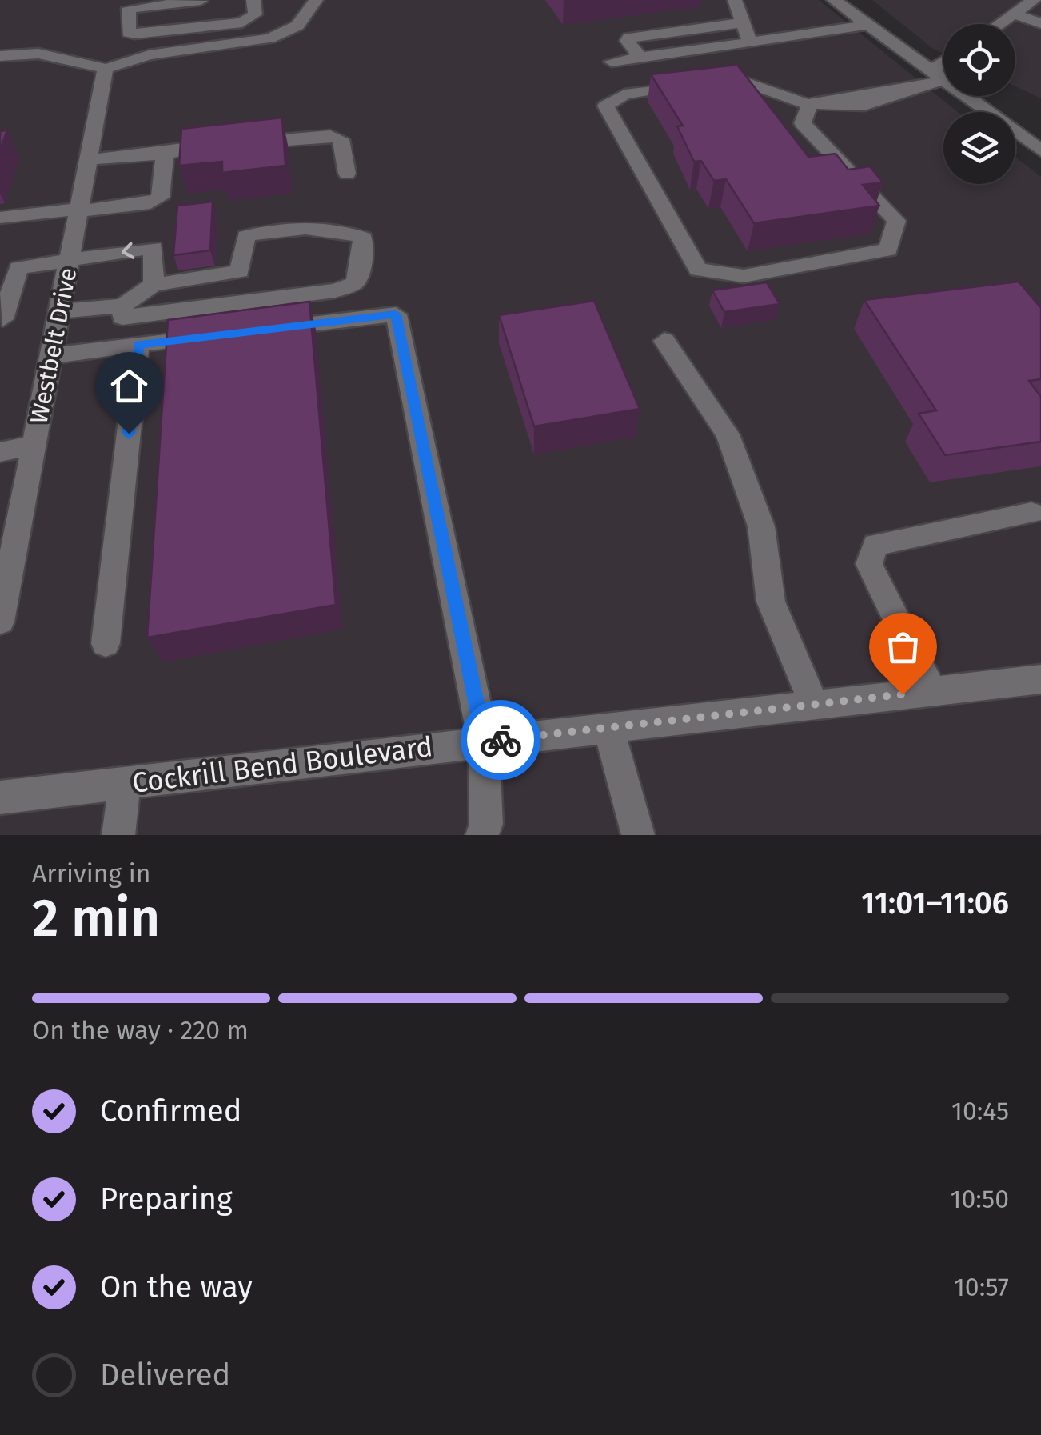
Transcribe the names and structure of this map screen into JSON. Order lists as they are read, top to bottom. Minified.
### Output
{"streets":{"street":["Westbelt Drive","Cockrill Bend Boulevard"]},"page":{"heading":["2 min","Arriving in","11:01–11:06"],"bar":"On the way · 220 m","list":[["Confirmed","10:45"],["Preparing","10:50"],["On the way","10:57"],"Delivered"]}}
